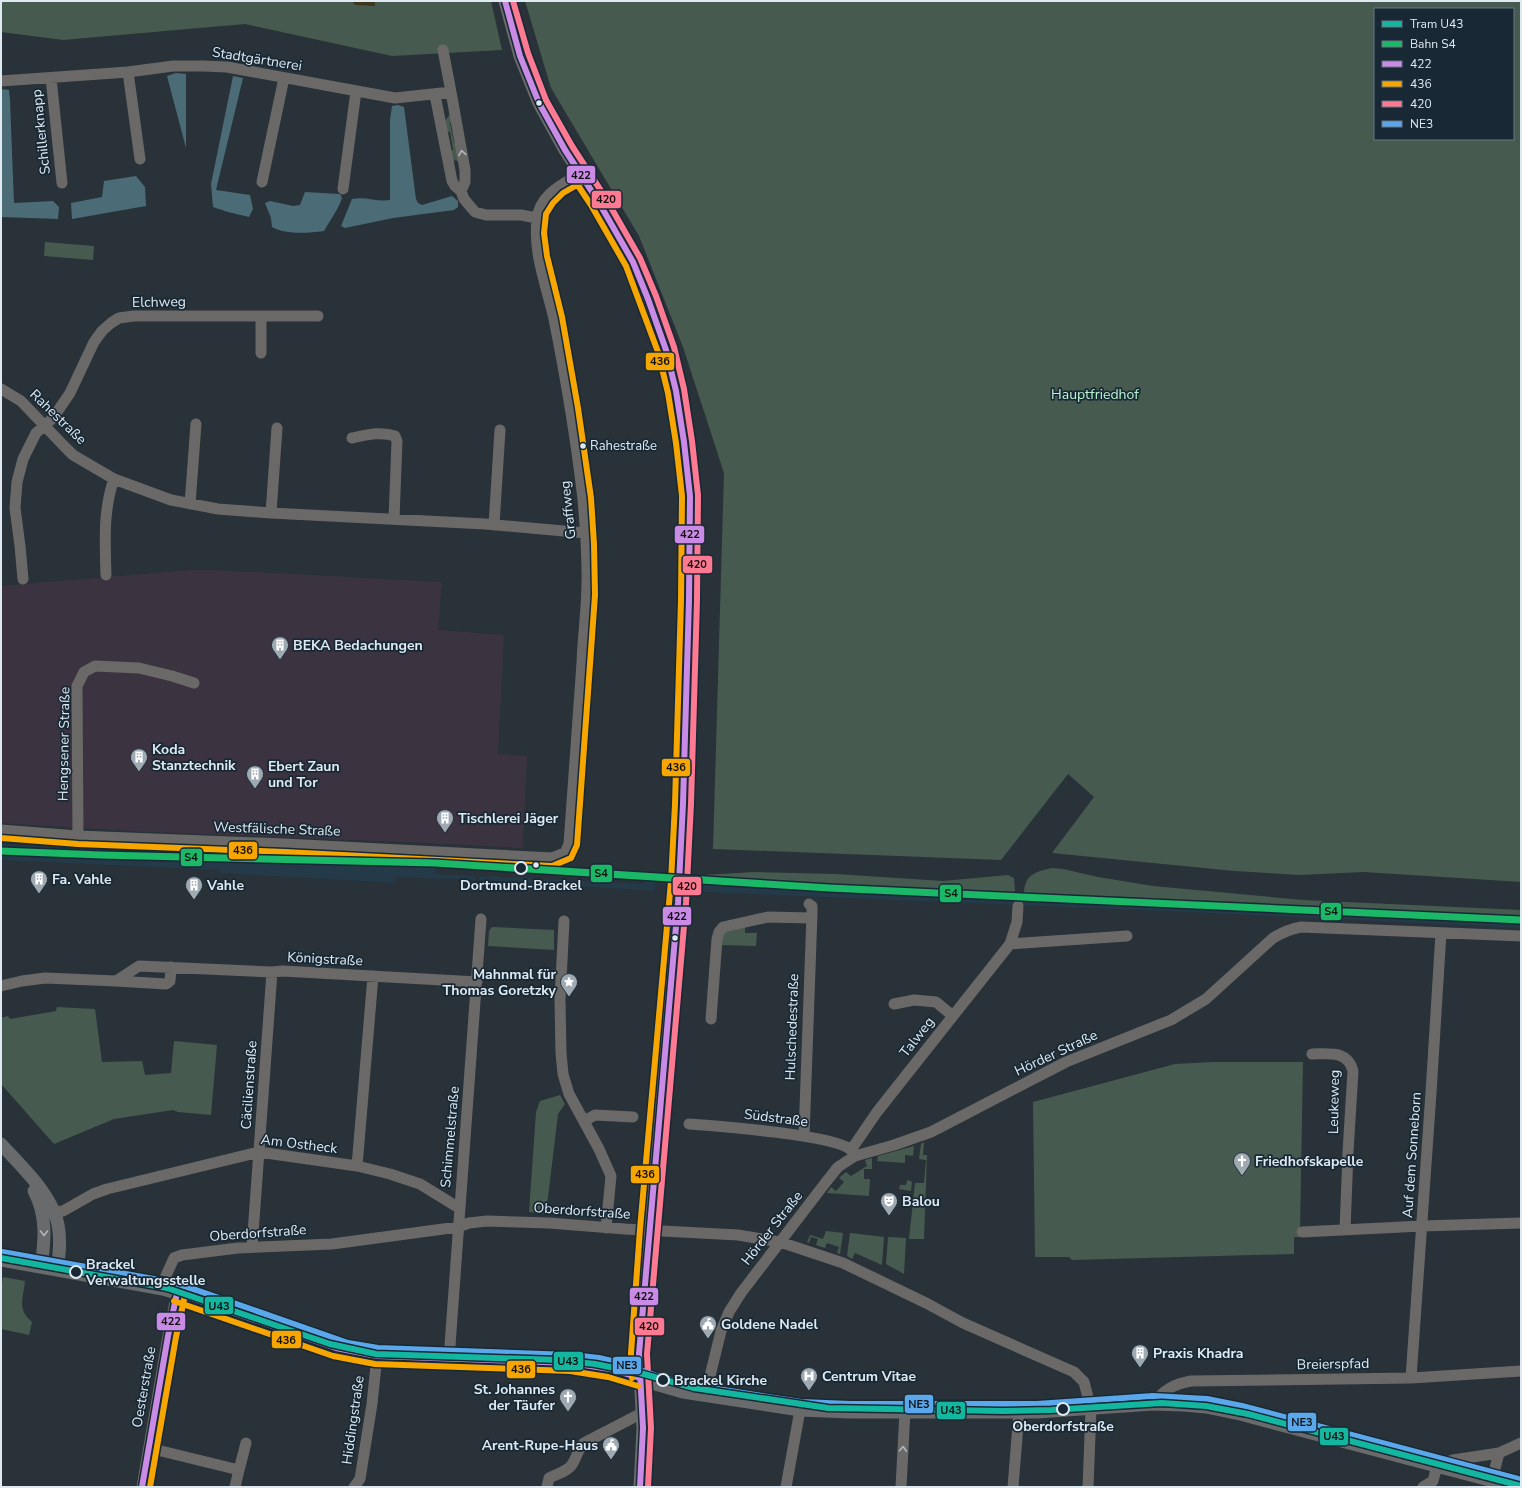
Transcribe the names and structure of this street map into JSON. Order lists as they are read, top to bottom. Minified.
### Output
{"streets":{"street":["Stadtgärtnerei","Schillerknapp","Elchweg","Rahestraße","Graffweg","Hengsener Straße","Westfälische Straße","Königstraße","Hulschedestraße","Talweg","Hörder Straße","Cäcilienstraße","Leukeweg","Südstraße","Schimmelstraße","Am Ostheck","Auf dem Sonneborn","Oberdorfstraße","Breierspfad","Oesterstraße","Hiddingstraße"]},"crossings":[["Stadtgärtnerei","Schillerknapp"],["Elchweg","Rahestraße"],["Rahestraße","Graffweg"],["Graffweg","Westfälische Straße"],["Hengsener Straße","Westfälische Straße"],["Königstraße","Cäcilienstraße"],["Königstraße","Schimmelstraße"],["Hulschedestraße","Südstraße"],["Talweg","Hörder Straße"],["Talweg","Südstraße"],["Hörder Straße","Südstraße"],["Hörder Straße","Auf dem Sonneborn"],["Hörder Straße","Oberdorfstraße"],["Cäcilienstraße","Am Ostheck"],["Cäcilienstraße","Oberdorfstraße"],["Schimmelstraße","Am Ostheck"],["Schimmelstraße","Oberdorfstraße"],["Auf dem Sonneborn","Breierspfad"]],"parks":["Hauptfriedhof"],"places":{"other":["Rahestraße","Dortmund-Brackel","Brackel Verwaltungsstelle","Brackel Kirche","Oberdorfstraße"],"building":["BEKA Bedachungen","Koda Stanztechnik","Ebert Zaun und Tor","Tischlerei Jäger","Fa. Vahle","Vahle","Praxis Khadra"],"place":["Mahnmal für Thomas Goretzky"],"church":["Friedhofskapelle","St. Johannes der Täufer"],"theatre":["Balou"],"public building":["Goldene Nadel","Arent-Rupe-Haus"],"hospital":["Centrum Vitae"]},"lines":["transit line 422","transit line 420","transit line 436","rail line S4","transit line NE3","tram line U43"],"legend":["Tram U43","Bahn S4","422","436","420","NE3"]}
